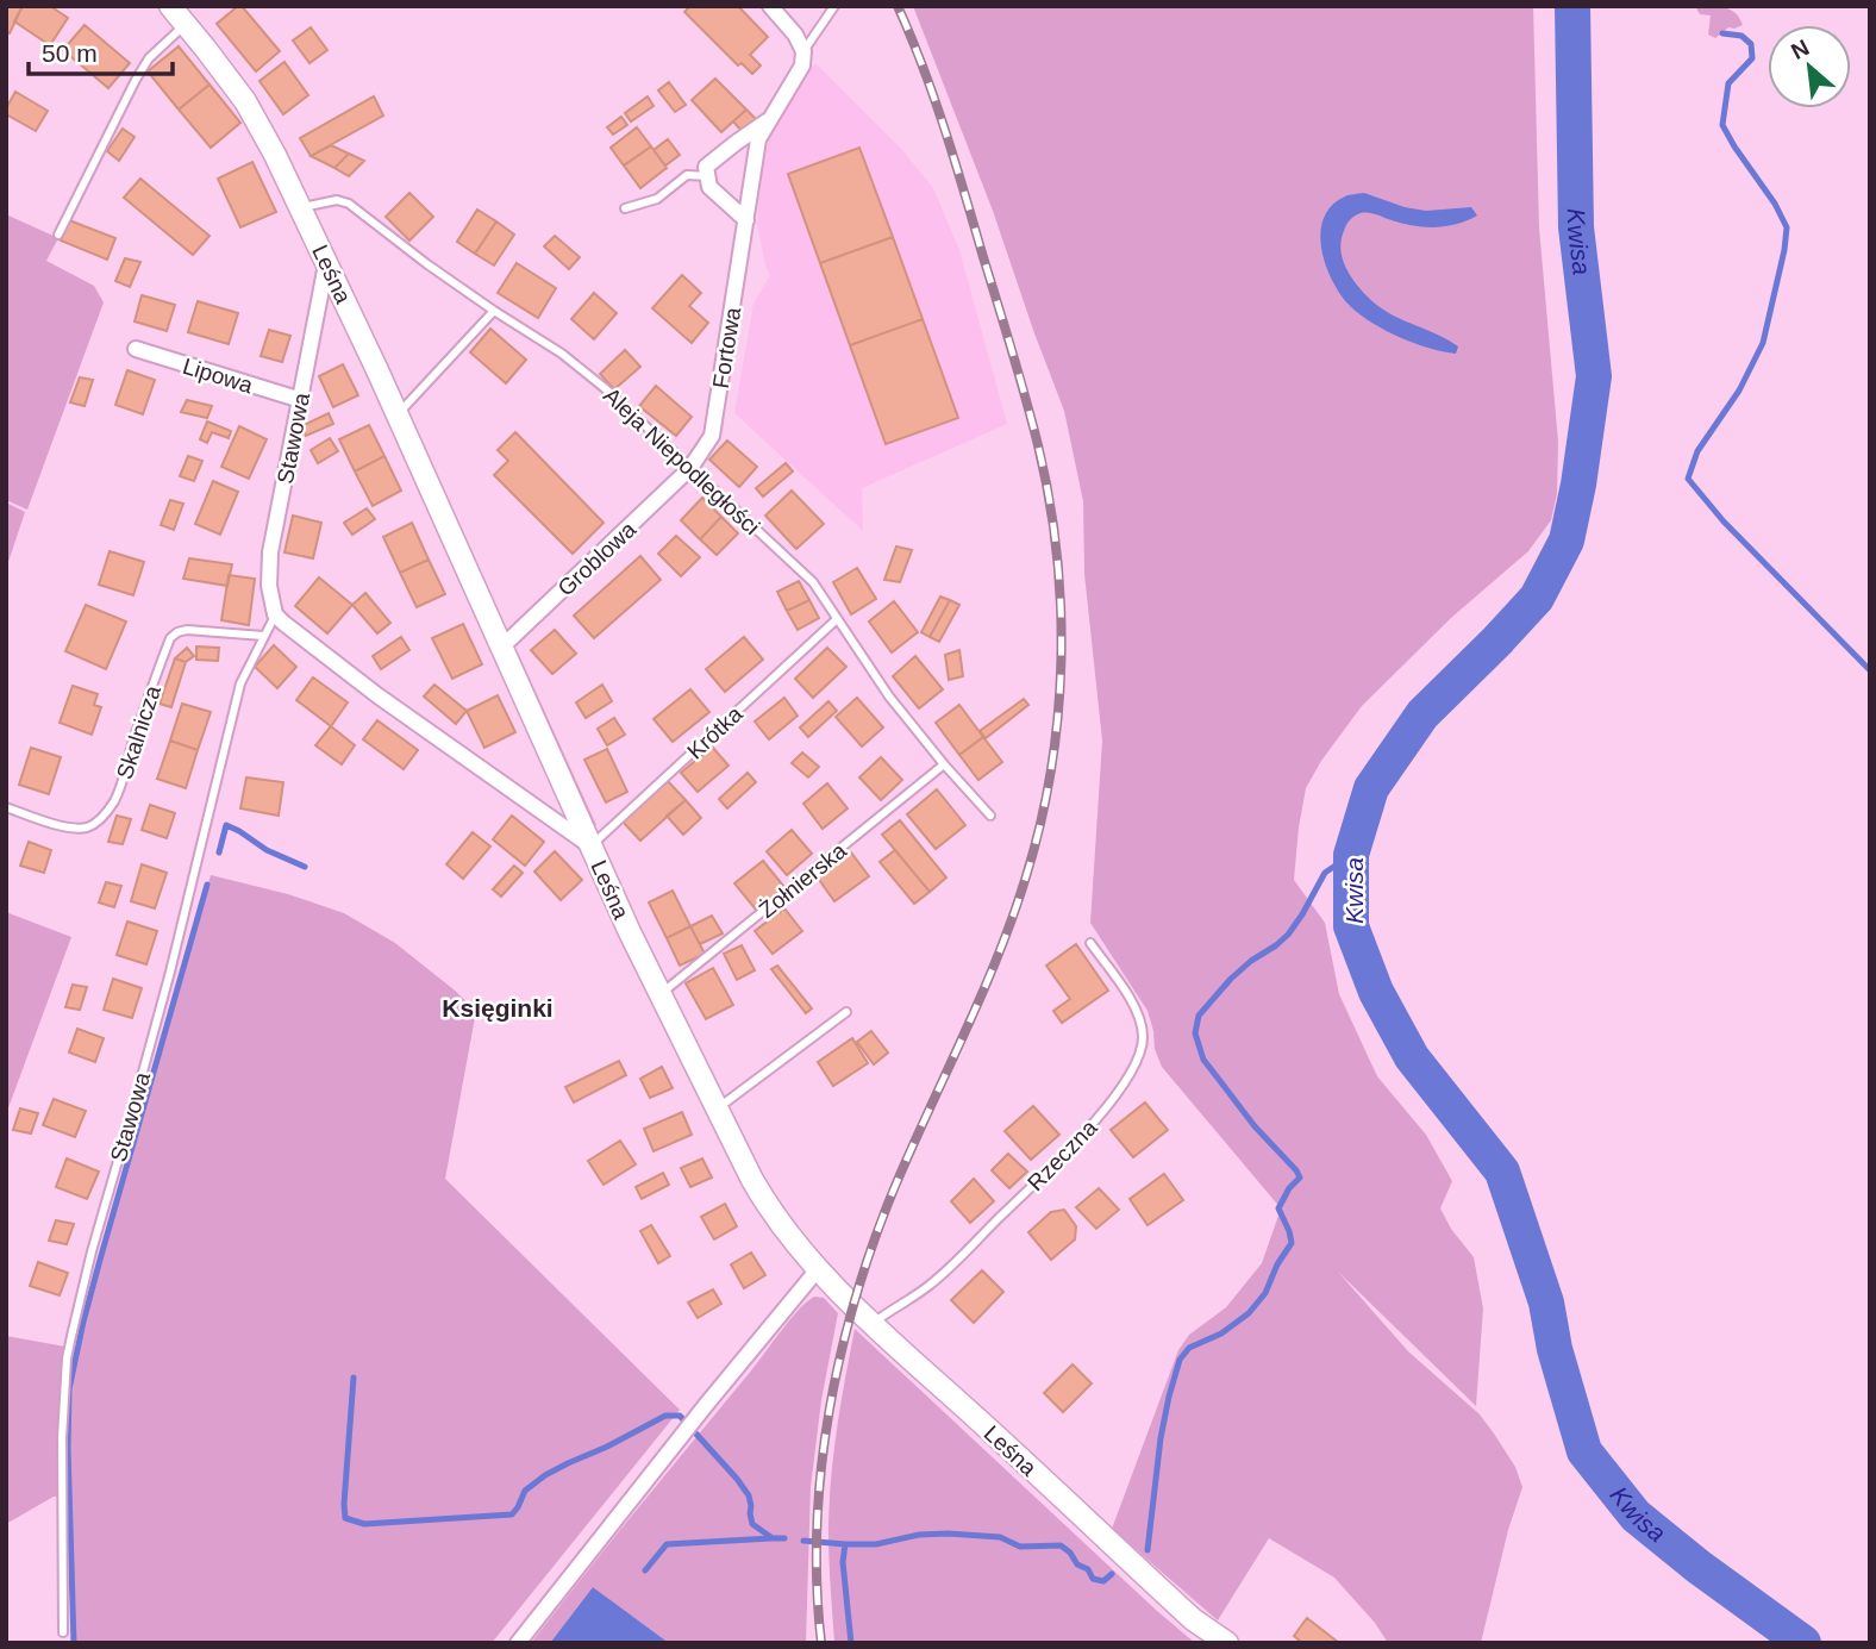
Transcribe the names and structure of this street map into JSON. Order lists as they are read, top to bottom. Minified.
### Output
{"streets":{"main road":["Leśna"],"street":["Fortowa","Lipowa","Stawowa","Groblowa"],"lane":["Aleja Niepodległości","Skalnicza","Krótka","Żołnierska","Rzeczna"]},"crossings":[["Leśna","Stawowa"],["Leśna","Aleja Niepodległości"],["Leśna","Groblowa"],["Leśna","Krótka"],["Leśna","Żołnierska"],["Leśna","Rzeczna"],["Fortowa","Aleja Niepodległości"],["Fortowa","Groblowa"],["Lipowa","Stawowa"],["Stawowa","Skalnicza"],["Aleja Niepodległości","Groblowa"],["Aleja Niepodległości","Krótka"],["Aleja Niepodległości","Żołnierska"]],"districts":["Księginki"],"water":["Kwisa"],"scale_bar":"50 m","north":"top left"}
